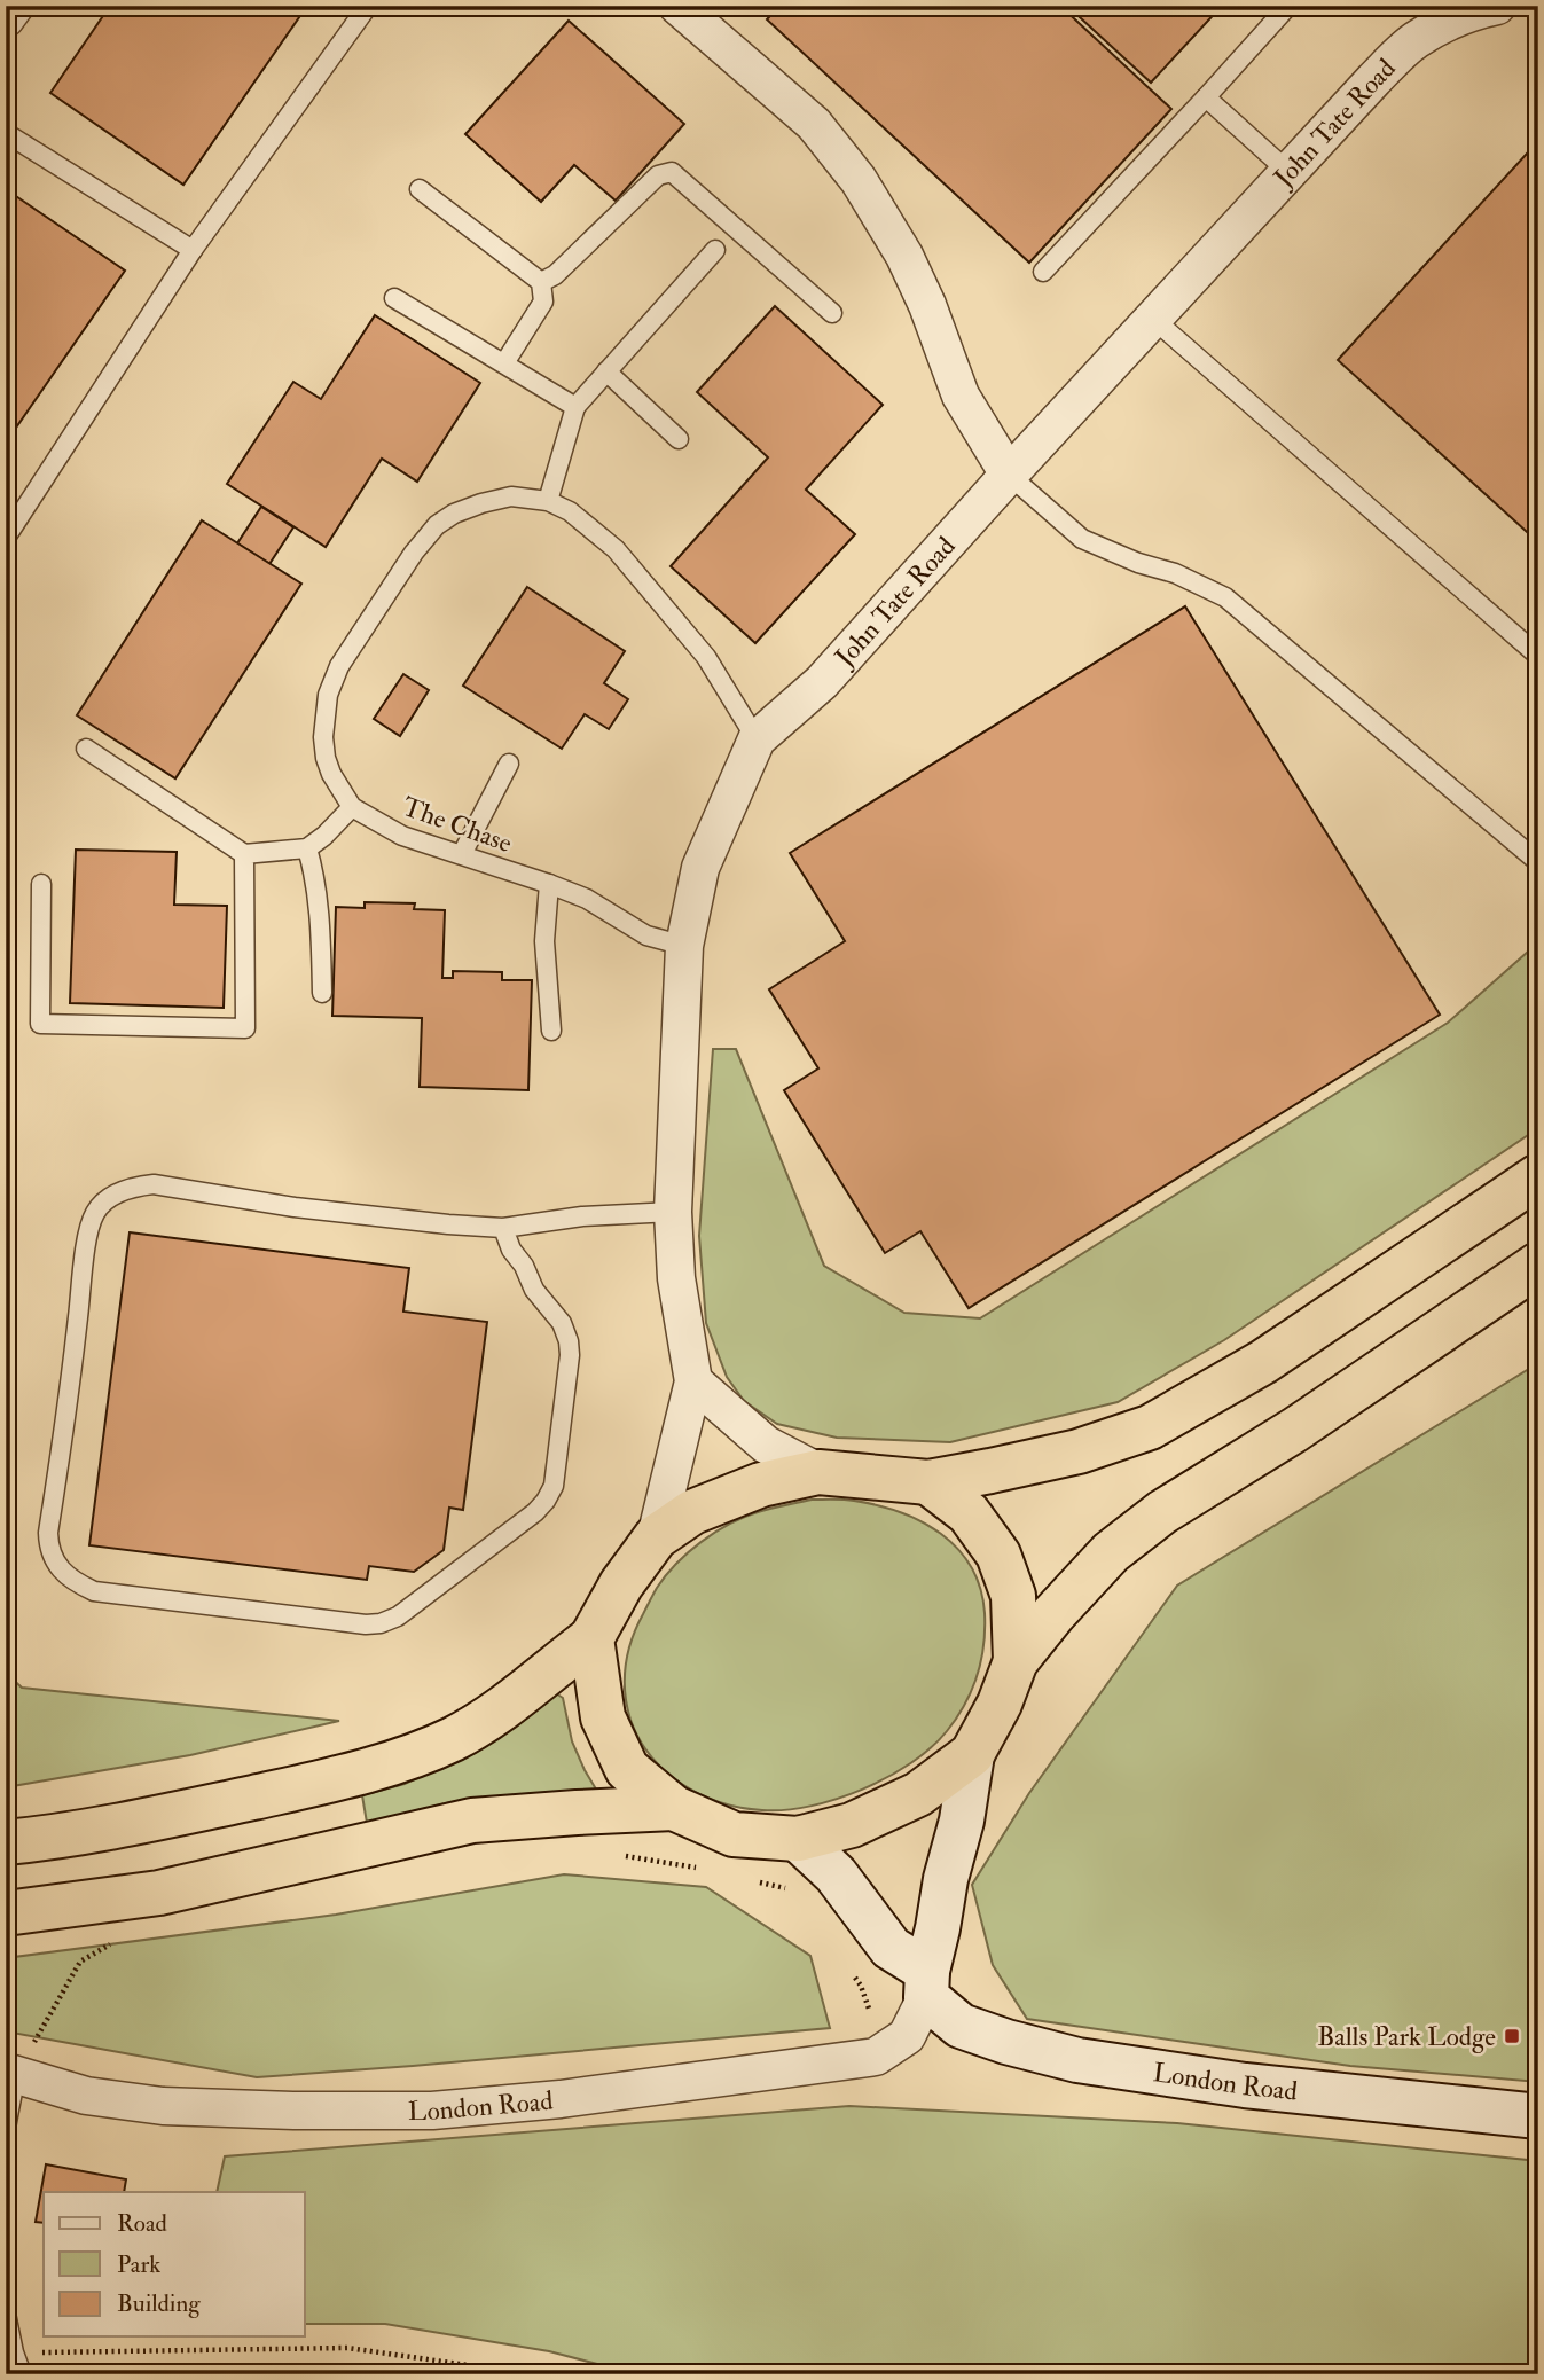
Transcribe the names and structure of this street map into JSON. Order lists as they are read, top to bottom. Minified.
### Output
{"streets":{"main road":["London Road"],"street":["John Tate Road"],"lane":["The Chase"]},"crossings":[["John Tate Road","The Chase"]],"places":{"transit":["Balls Park Lodge"]},"legend":["Road","Park","Building"]}
